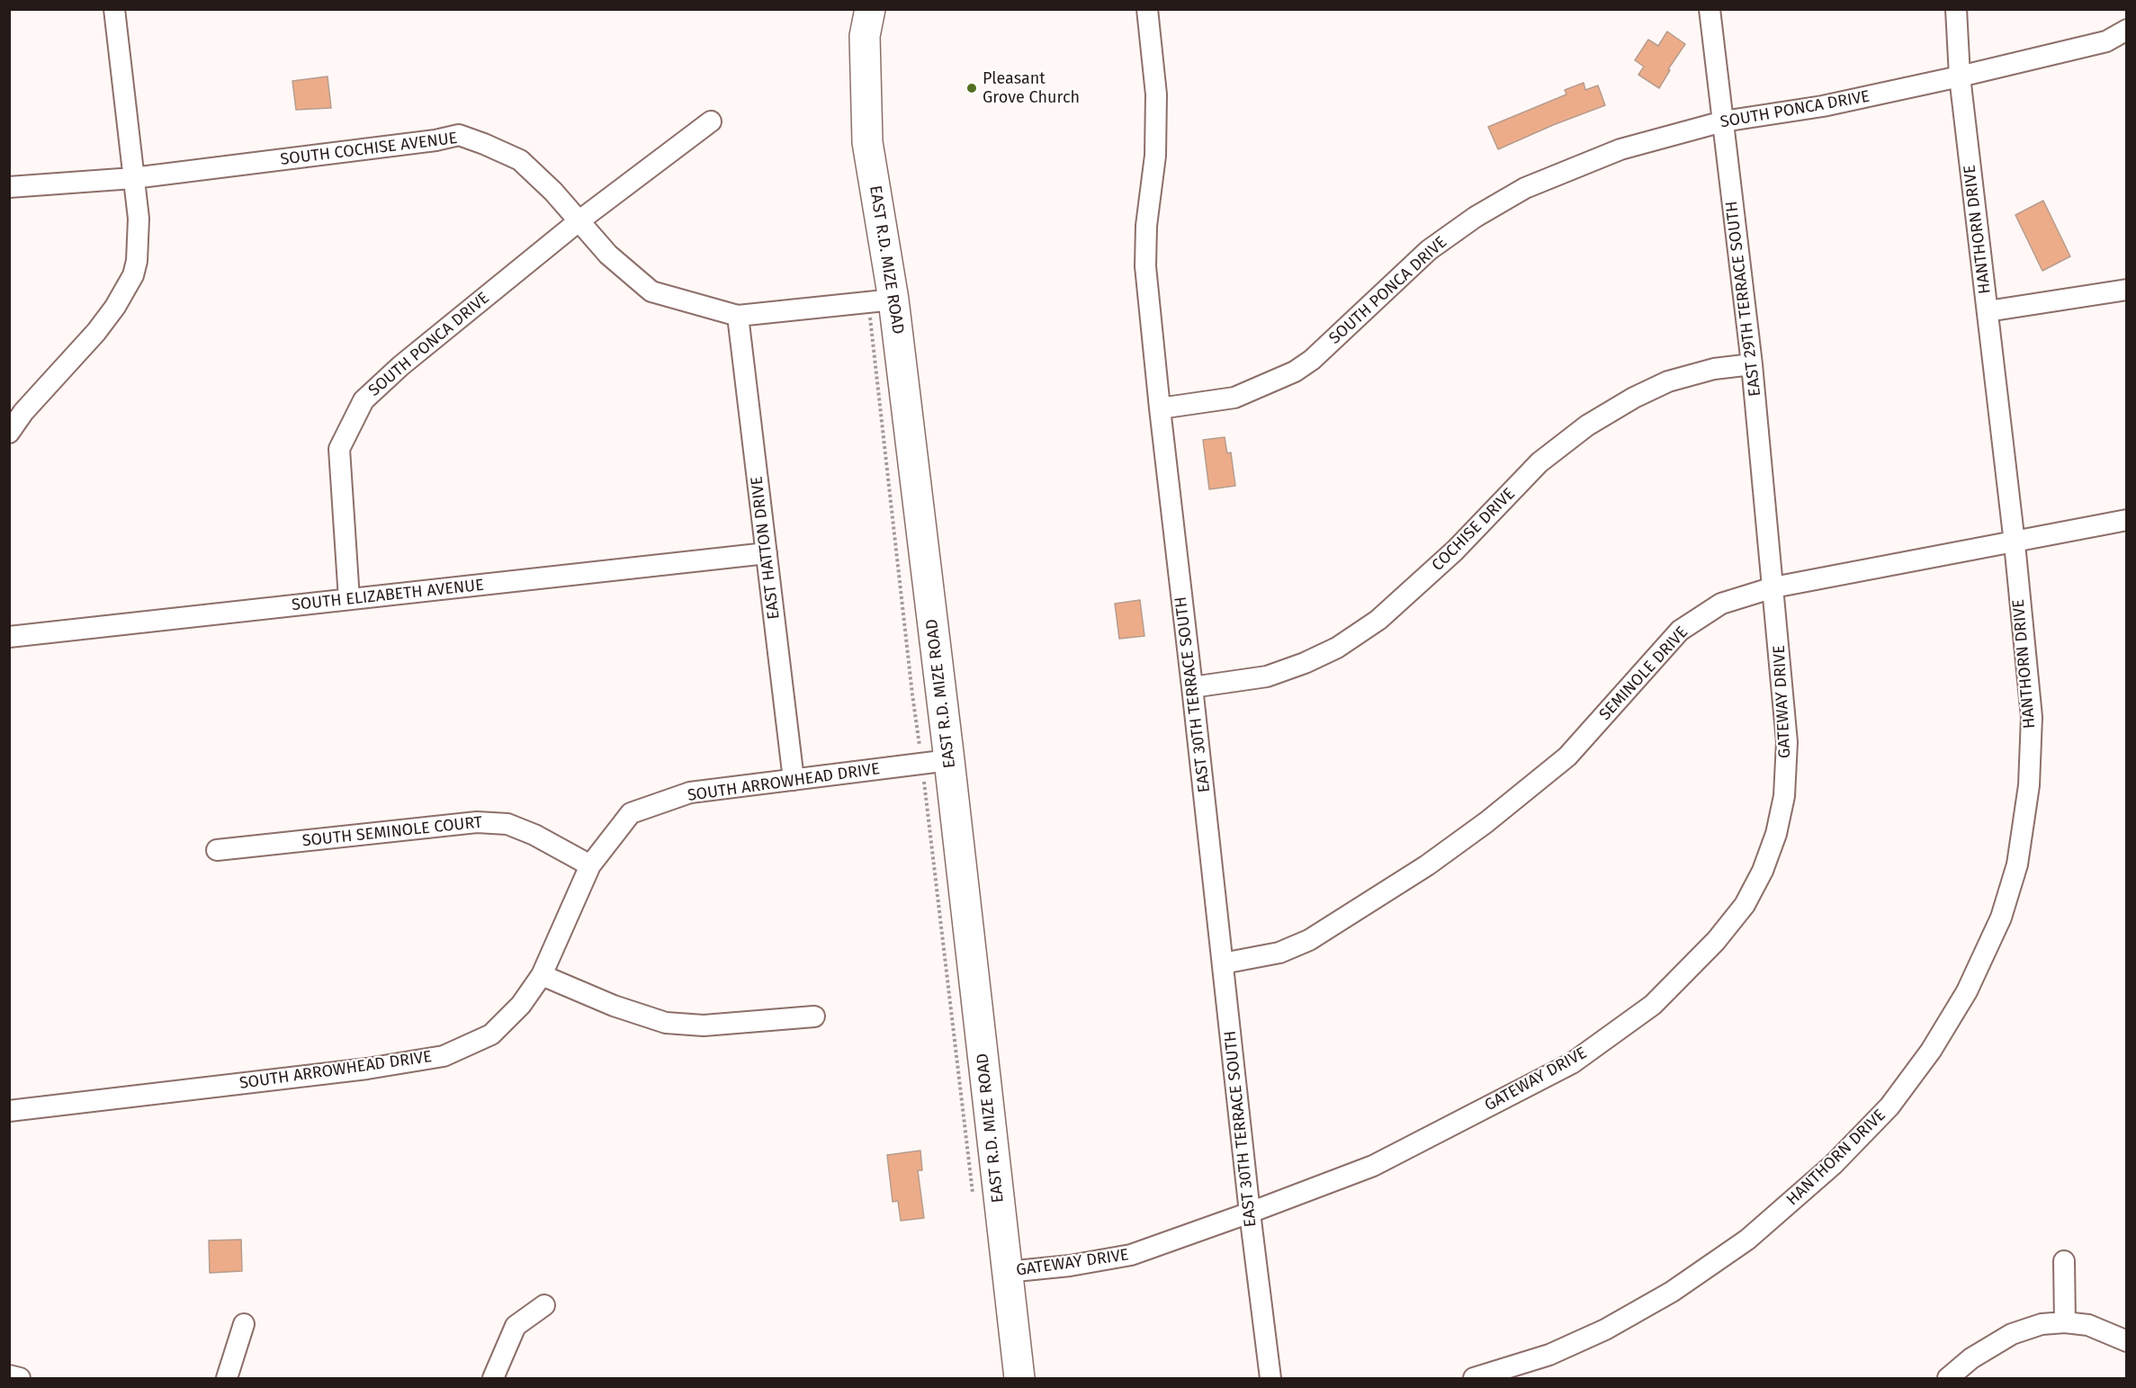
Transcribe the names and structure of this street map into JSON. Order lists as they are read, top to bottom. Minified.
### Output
{"streets":{"main road":["EAST R.D. MIZE ROAD"],"street":["SOUTH PONCA DRIVE","SOUTH COCHISE AVENUE","HANTHORN DRIVE","EAST 29TH TERRACE SOUTH","COCHISE DRIVE","EAST HATTON DRIVE","SOUTH ELIZABETH AVENUE","SEMINOLE DRIVE","EAST 30TH TERRACE SOUTH","GATEWAY DRIVE","SOUTH ARROWHEAD DRIVE","SOUTH SEMINOLE COURT"]},"crossings":[["SOUTH PONCA DRIVE","SOUTH COCHISE AVENUE"],["SOUTH PONCA DRIVE","HANTHORN DRIVE"],["SOUTH PONCA DRIVE","EAST 29TH TERRACE SOUTH"],["SOUTH PONCA DRIVE","SOUTH ELIZABETH AVENUE"],["SOUTH PONCA DRIVE","EAST 30TH TERRACE SOUTH"],["SOUTH COCHISE AVENUE","EAST R.D. MIZE ROAD"],["SOUTH COCHISE AVENUE","EAST HATTON DRIVE"],["HANTHORN DRIVE","SEMINOLE DRIVE"],["EAST R.D. MIZE ROAD","GATEWAY DRIVE"],["EAST R.D. MIZE ROAD","SOUTH ARROWHEAD DRIVE"],["EAST 29TH TERRACE SOUTH","COCHISE DRIVE"],["EAST 29TH TERRACE SOUTH","SEMINOLE DRIVE"],["EAST 29TH TERRACE SOUTH","GATEWAY DRIVE"],["COCHISE DRIVE","EAST 30TH TERRACE SOUTH"],["EAST HATTON DRIVE","SOUTH ELIZABETH AVENUE"],["EAST HATTON DRIVE","SOUTH ARROWHEAD DRIVE"],["SEMINOLE DRIVE","EAST 30TH TERRACE SOUTH"],["SEMINOLE DRIVE","GATEWAY DRIVE"],["EAST 30TH TERRACE SOUTH","GATEWAY DRIVE"],["SOUTH ARROWHEAD DRIVE","SOUTH SEMINOLE COURT"]],"places":["Pleasant Grove Church"]}
